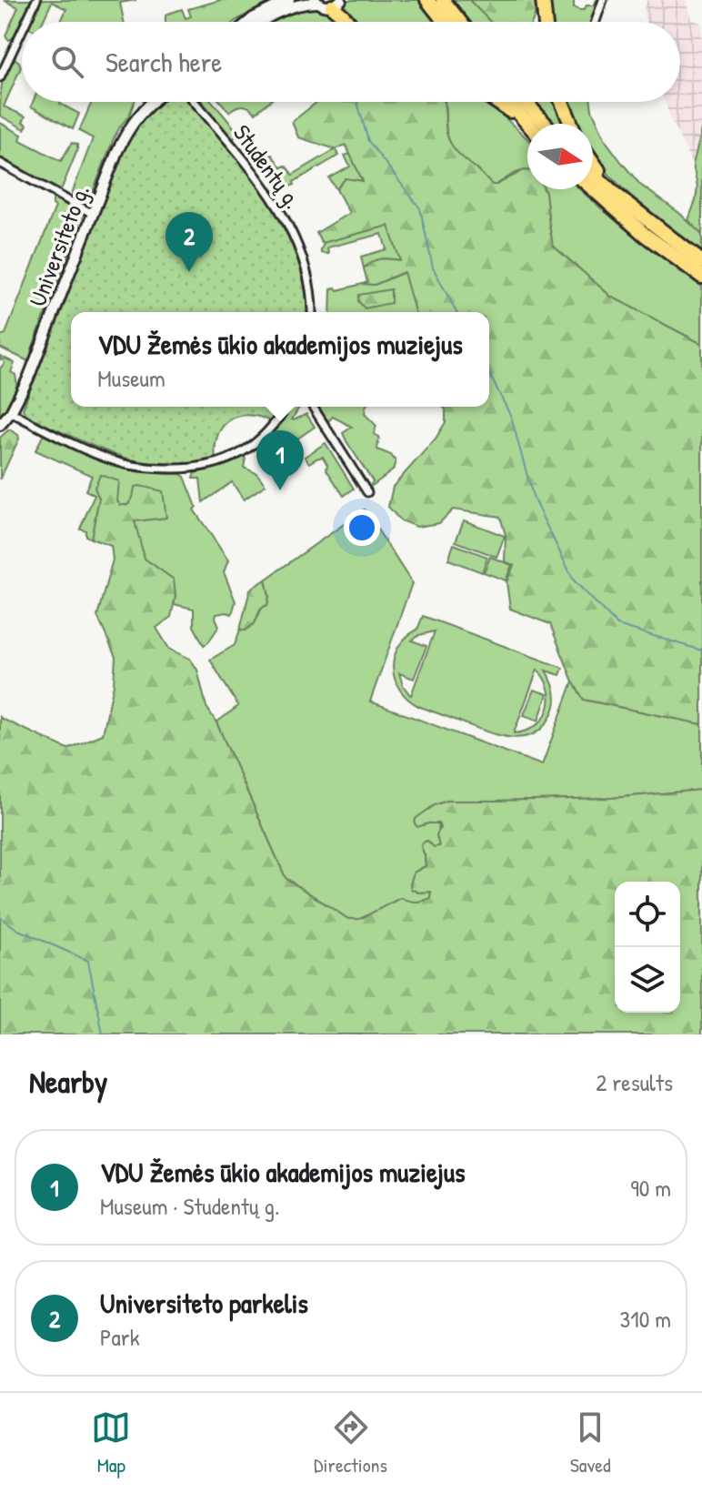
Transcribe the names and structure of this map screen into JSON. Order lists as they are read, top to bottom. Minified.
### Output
{"streets":{"main road":["Universiteto g."],"street":["Studentų g."]},"north":"right","page":{"search":"Search here","pins":["2","1"],"popup":["VDU Žemės ūkio akademijos muziejus","Museum"],"heading":["Nearby","2 results"],"list":[{"mark":"1","name":"VDU Žemės ūkio akademijos muziejus","note":"Museum · Studentų g.","value":"90 m"},{"mark":"2","name":"Universiteto parkelis","note":"Park","value":"310 m"}],"nav":["Map","Directions","Saved"]}}
